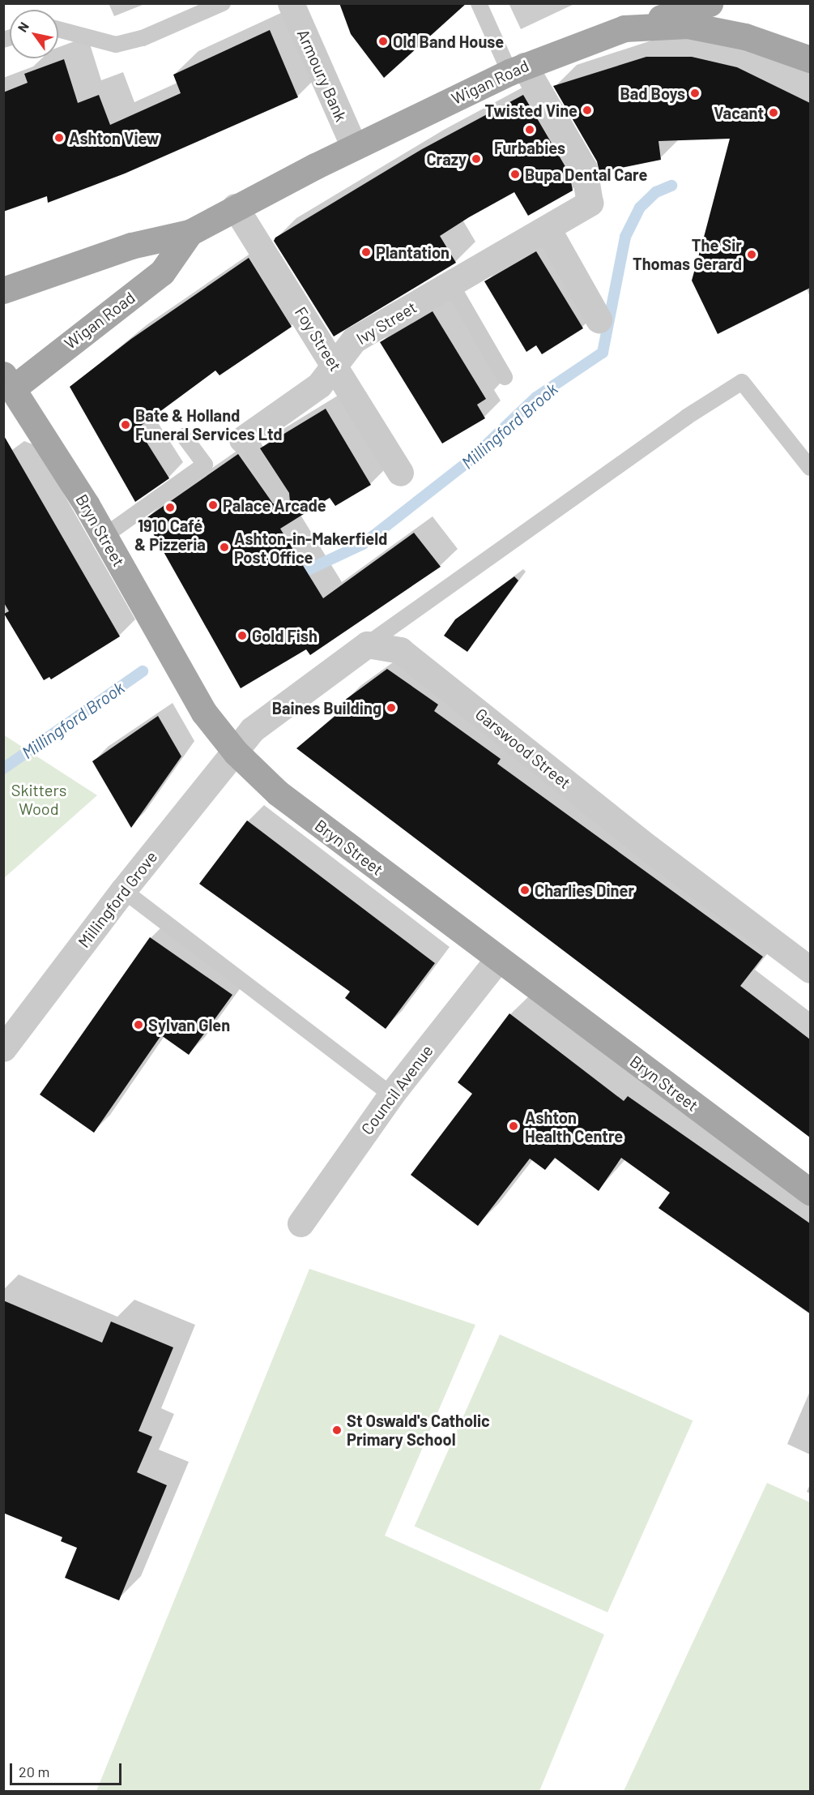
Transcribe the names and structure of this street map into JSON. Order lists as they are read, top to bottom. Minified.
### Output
{"streets":{"main road":["Wigan Road","Bryn Street"],"street":["Armoury Bank","Ivy Street","Foy Street","Garswood Street","Millingford Grove","Council Avenue"]},"crossings":[["Armoury Bank","Wigan Road"],["Wigan Road","Ivy Street"],["Wigan Road","Foy Street"],["Wigan Road","Bryn Street"],["Ivy Street","Foy Street"],["Bryn Street","Millingford Grove"],["Bryn Street","Council Avenue"]],"water":["Millingford Brook"],"parks":["Skitters Wood"],"places":["Old Band House","Bad Boys","Twisted Vine","Vacant","Furbabies","Ashton View","Crazy","Bupa Dental Care","Plantation","The Sir Thomas Gerard","Bate & Holland Funeral Services Ltd","Palace Arcade","1910 Café & Pizzeria","Ashton-in-Makerfield Post Office","Gold Fish","Baines Building","Charlies Diner","Sylvan Glen","Ashton Health Centre","St Oswald's Catholic Primary School"],"scale_bar":"20 m","north":"top left"}
